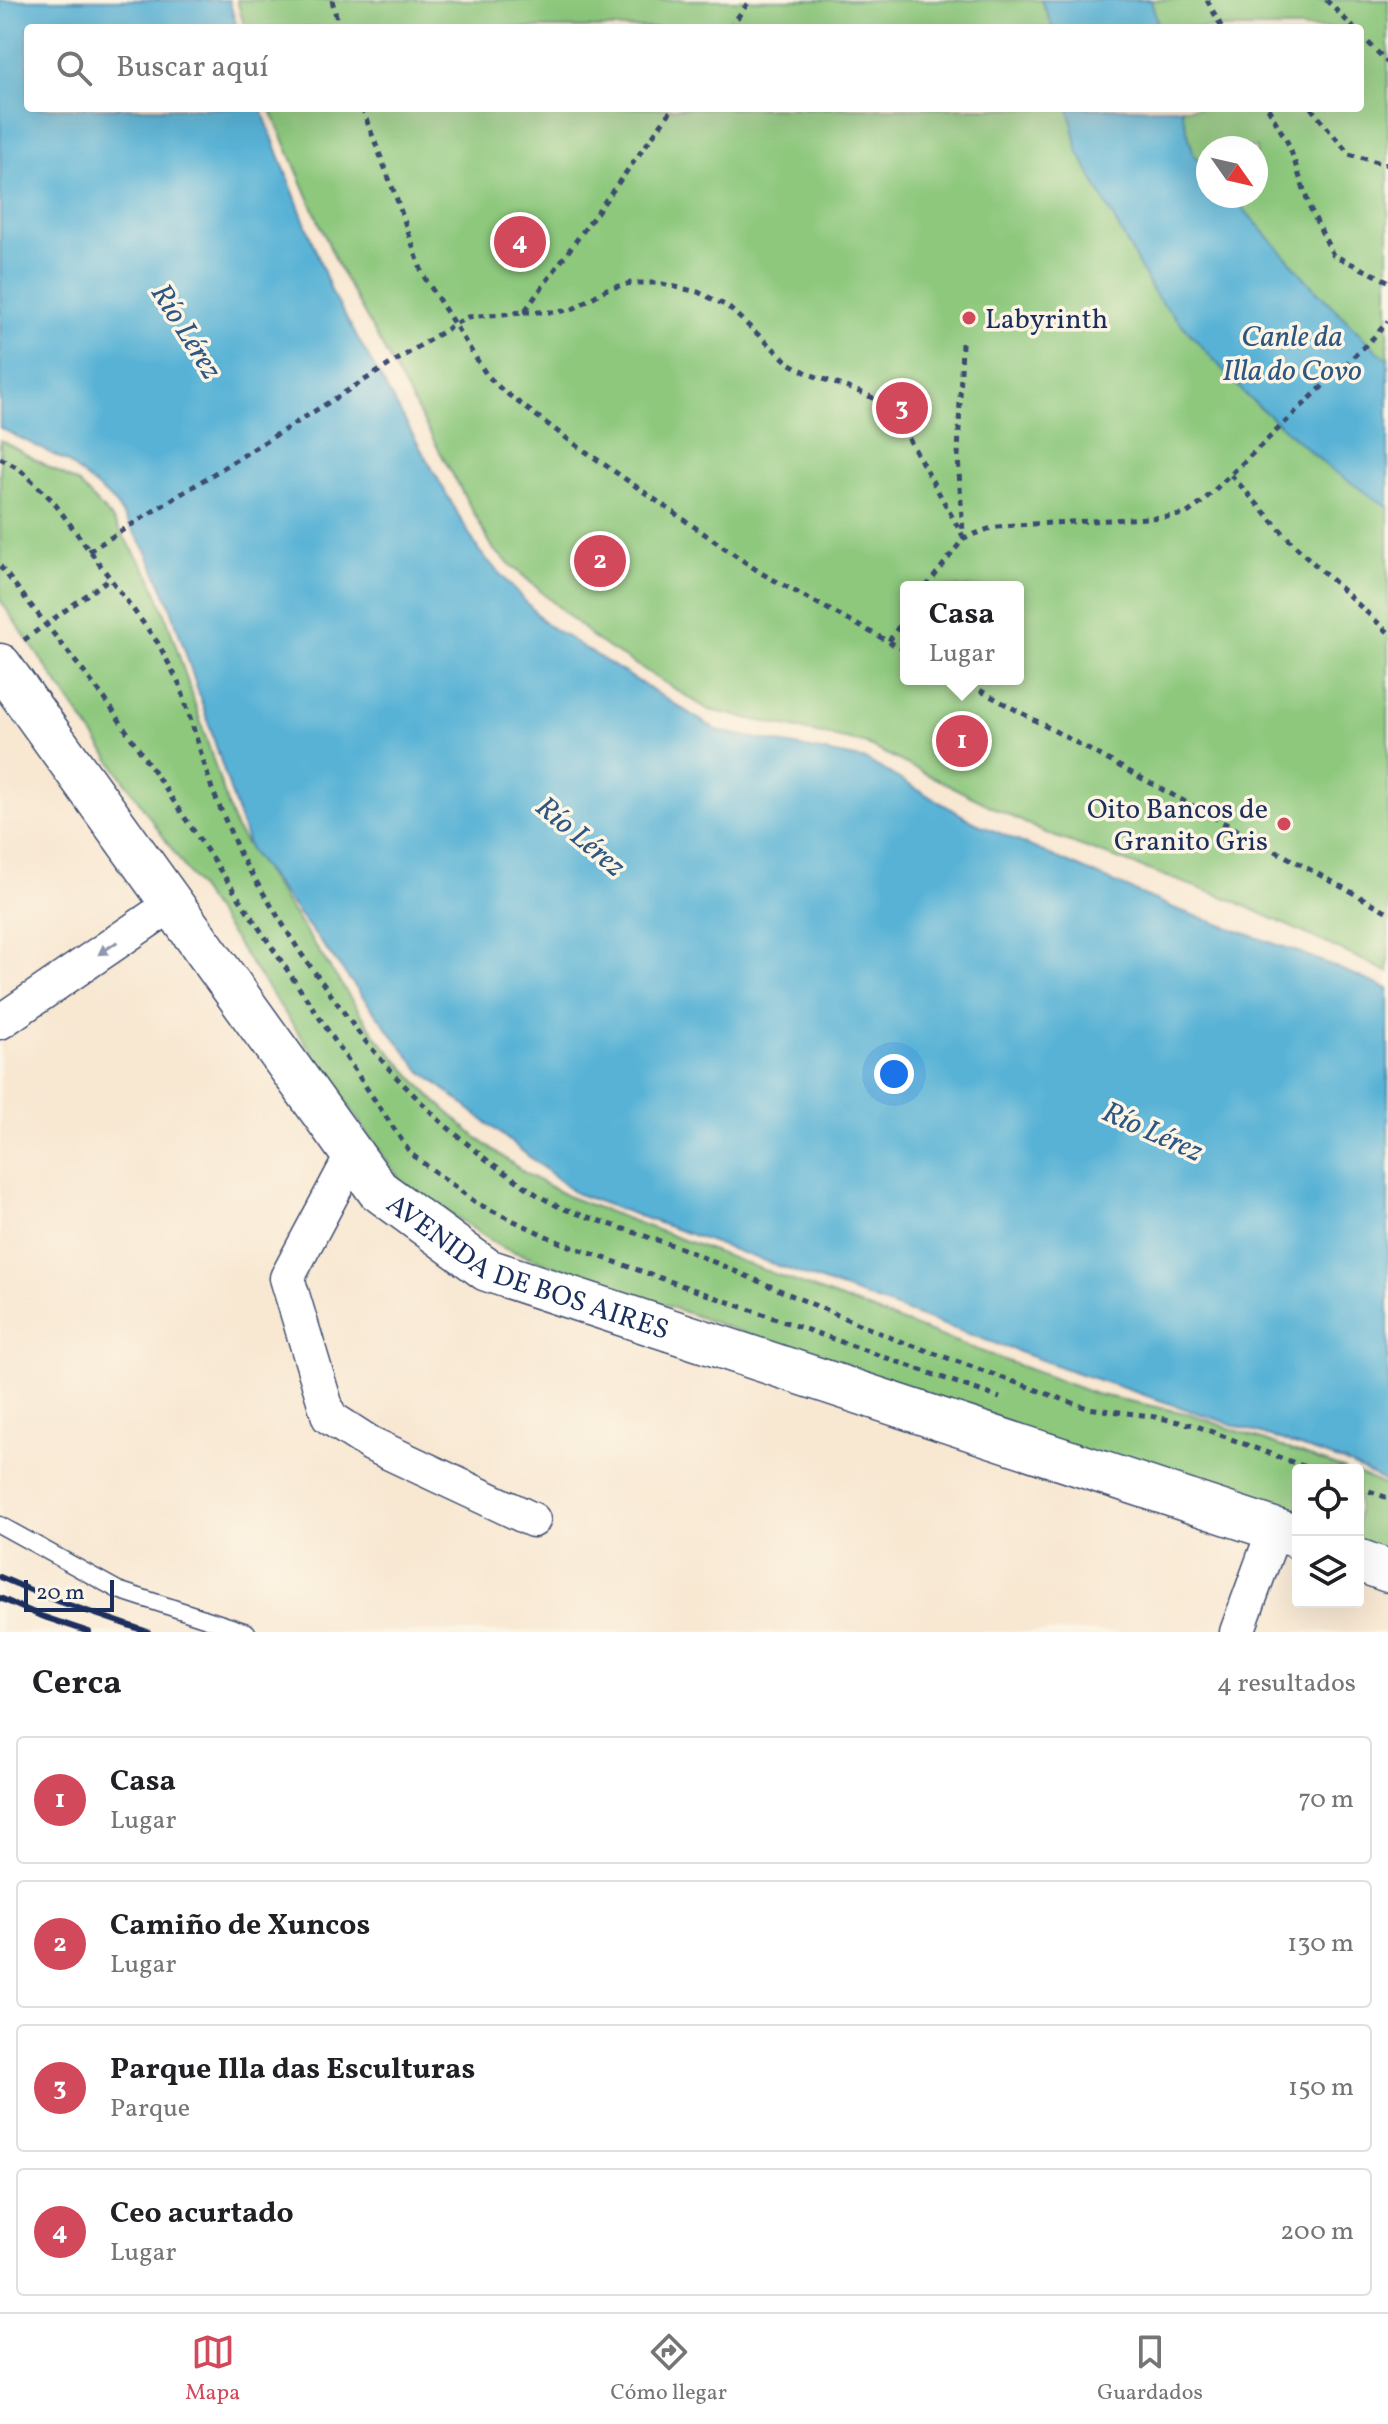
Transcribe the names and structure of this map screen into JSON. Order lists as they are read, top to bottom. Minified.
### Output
{"streets":{"street":["AVENIDA DE BOS AIRES"]},"water":["Río Lérez","Canle da Illa do Covo"],"places":["Labyrinth","Oito Bancos de Granito Gris"],"scale_bar":"20 m","north":"bottom right","page":{"search":"Buscar aquí","pins":["4","3","2","1"],"popup":["Casa","Lugar"],"scale":"20 m","heading":["Cerca","4 resultados"],"list":[{"mark":"1","name":"Casa","note":"Lugar","value":"70 m"},{"mark":"2","name":"Camiño de Xuncos","note":"Lugar","value":"130 m"},{"mark":"3","name":"Parque Illa das Esculturas","note":"Parque","value":"150 m"},{"mark":"4","name":"Ceo acurtado","note":"Lugar","value":"200 m"}],"nav":["Mapa","Cómo llegar","Guardados"]}}
